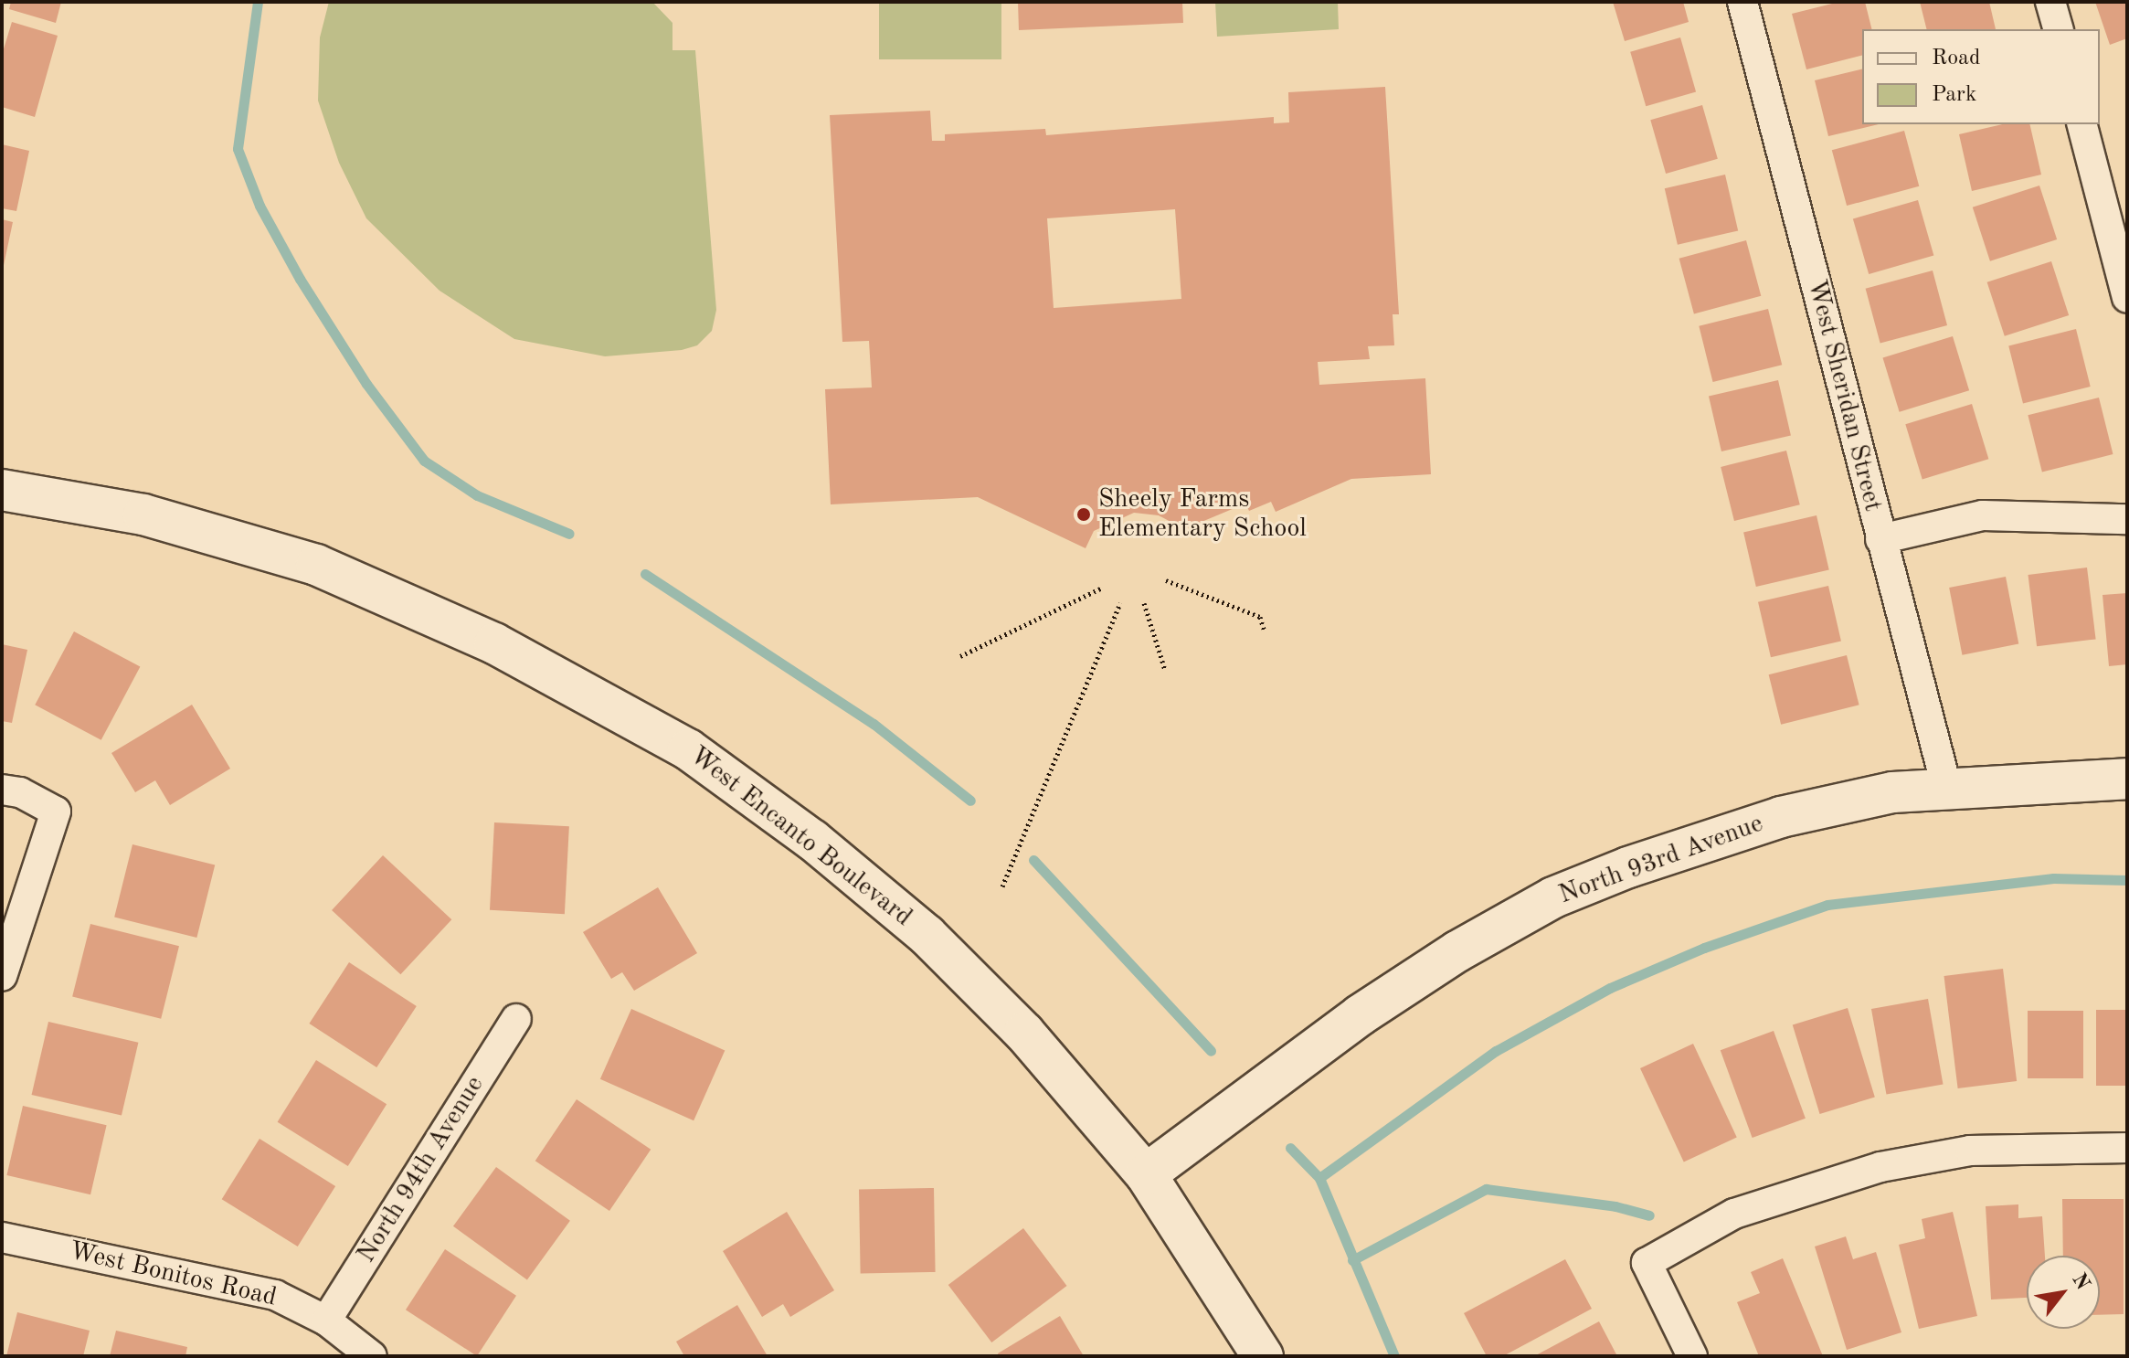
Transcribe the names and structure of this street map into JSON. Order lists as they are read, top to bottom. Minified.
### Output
{"streets":{"street":["West Sheridan Street","West Encanto Boulevard","North 93rd Avenue","North 94th Avenue","West Bonitos Road"]},"crossings":[["West Sheridan Street","North 93rd Avenue"],["West Encanto Boulevard","North 93rd Avenue"],["North 94th Avenue","West Bonitos Road"]],"places":["Sheely Farms Elementary School"],"legend":["Road","Park"],"north":"top right"}
